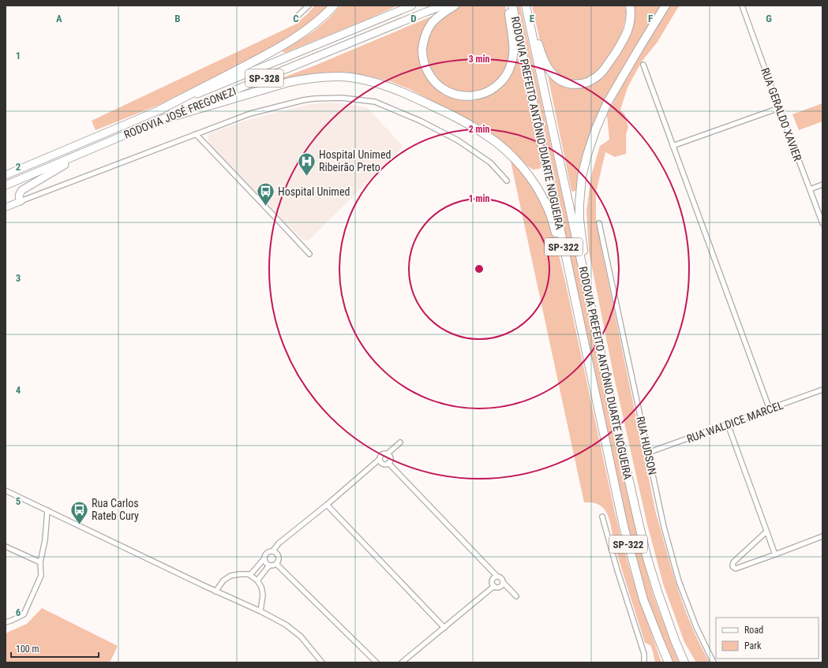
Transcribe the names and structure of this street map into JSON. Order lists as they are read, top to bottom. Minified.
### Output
{"streets":{"highway":["SP-328","RODOVIA JOSÉ FREGONEZI","RODOVIA PREFEITO ANTÔNIO DUARTE NOGUEIRA","SP-322"],"street":["RUA GERALDO XAVIER","RUA WALDICE MARCEL","RUA HUDSON"]},"crossings":[["RUA WALDICE MARCEL","RUA HUDSON"]],"places":{"hospital":["Hospital Unimed Ribeirão Preto"],"bus stop":["Hospital Unimed","Rua Carlos Rateb Cury"]},"legend":["Road","Park"],"scale_bar":"100 m","grid":{"columns":["A","B","C","D","E","F","G"],"rows":["1","2","3","4","5","6"]},"rings":["3 min","2 min","1 min"]}
